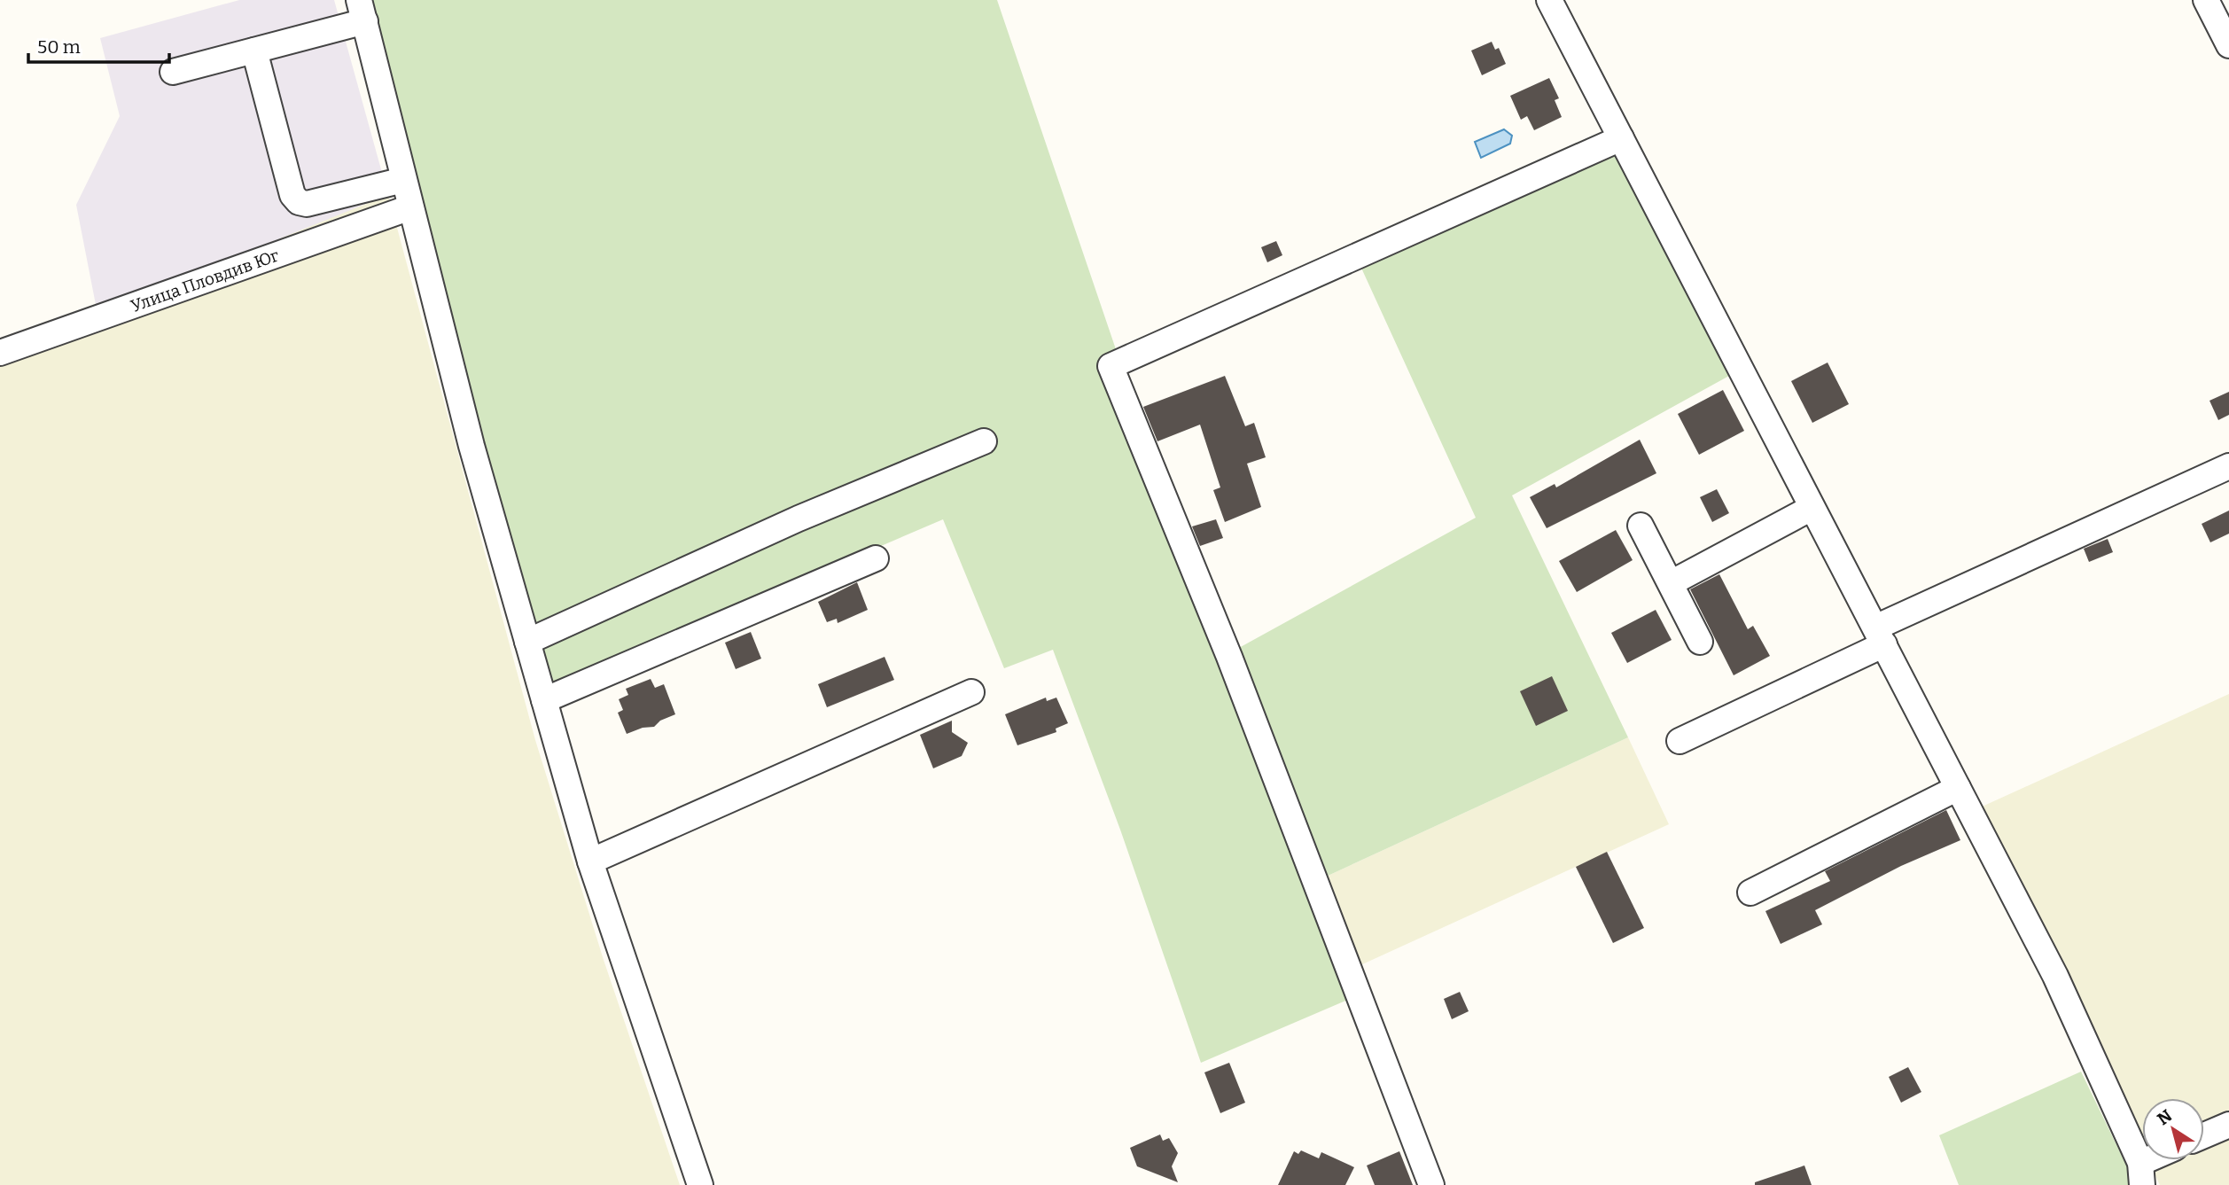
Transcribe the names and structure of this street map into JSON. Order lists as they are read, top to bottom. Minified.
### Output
{"streets":{"street":["Улица Пловдив Юг"]},"scale_bar":"50 m","north":"top left"}
